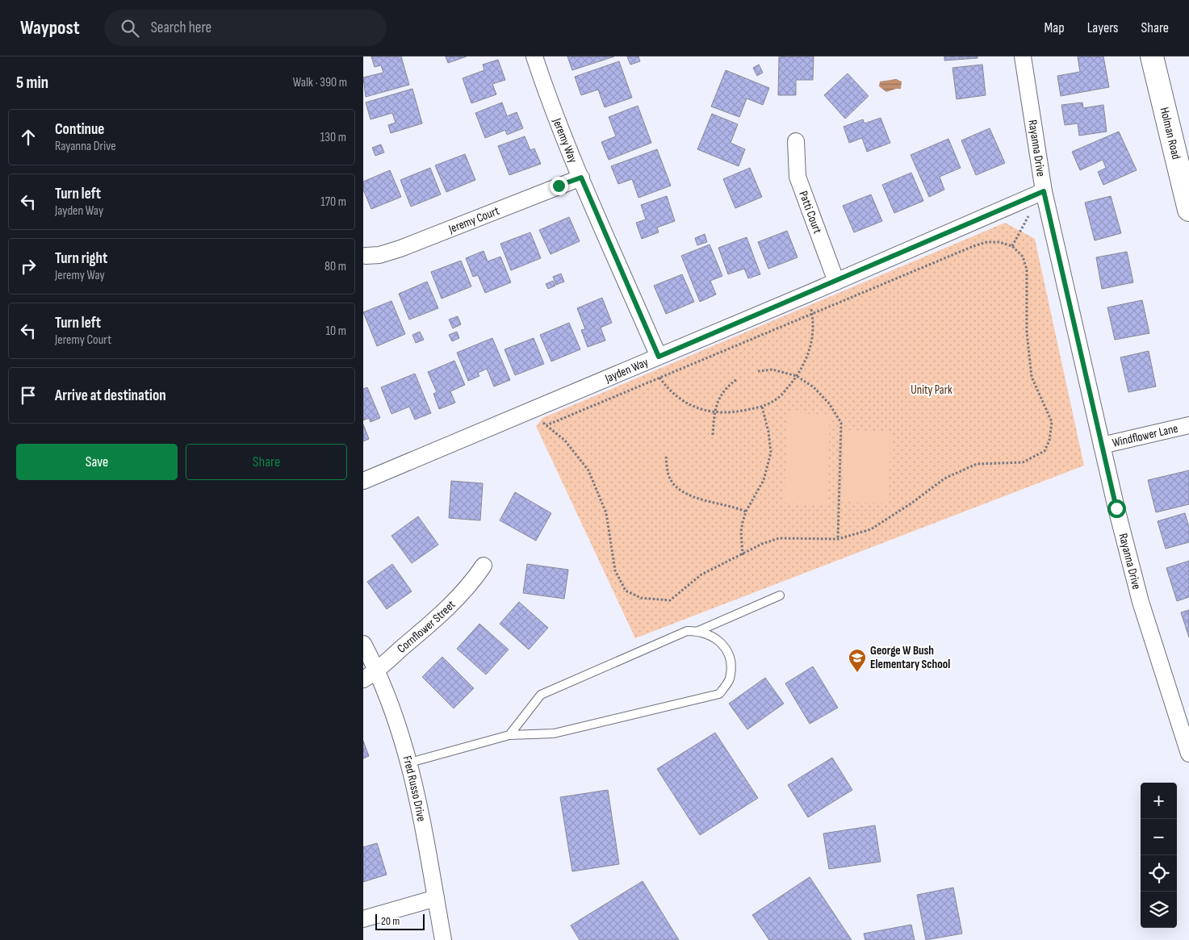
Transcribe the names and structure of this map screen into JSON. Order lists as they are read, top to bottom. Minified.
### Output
{"streets":{"main road":["Holman Road"],"street":["Jeremy Way","Rayanna Drive","Patti Court","Jeremy Court","Jayden Way","Windflower Lane","Cornflower Street","Fred Russo Drive"]},"crossings":[["Jeremy Way","Jeremy Court"],["Jeremy Way","Jayden Way"],["Rayanna Drive","Jayden Way"],["Rayanna Drive","Windflower Lane"],["Patti Court","Jayden Way"],["Cornflower Street","Fred Russo Drive"]],"parks":["Unity Park"],"places":{"school or university":["George W Bush Elementary School"]},"scale_bar":"20 m","page":{"header":"Waypost","search":"Search here","nav":["Map","Layers","Share"],"heading":["5 min","Walk · 390 m"],"list":[["Continue","Rayanna Drive","130 m"],["Turn left","Jayden Way","170 m"],["Turn right","Jeremy Way","80 m"],["Turn left","Jeremy Court","10 m"],"Arrive at destination"],"buttons":["Save","Share"],"map_buttons":["+","−"],"scale":"20 m"}}
